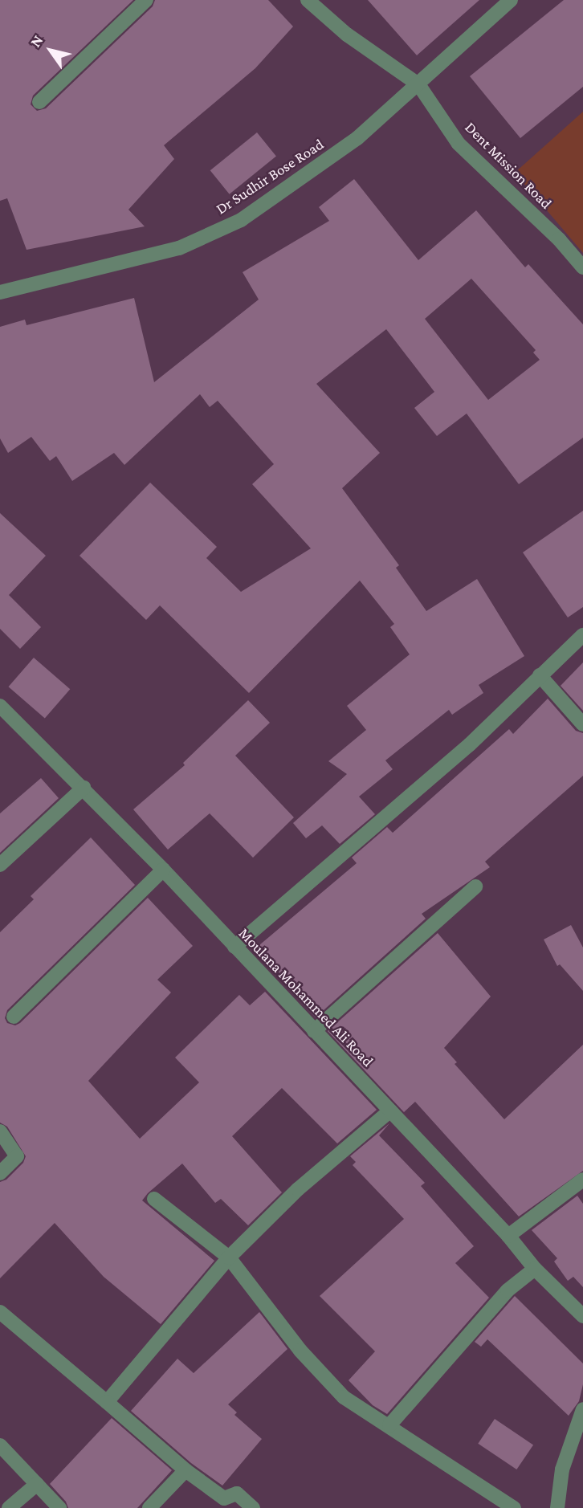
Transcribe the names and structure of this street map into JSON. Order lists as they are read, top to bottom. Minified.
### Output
{"streets":{"street":["Dent Mission Road","Dr Sudhir Bose Road","Moulana Mohammed Ali Road"]},"crossings":[["Dent Mission Road","Dr Sudhir Bose Road"]],"north":"top left"}
